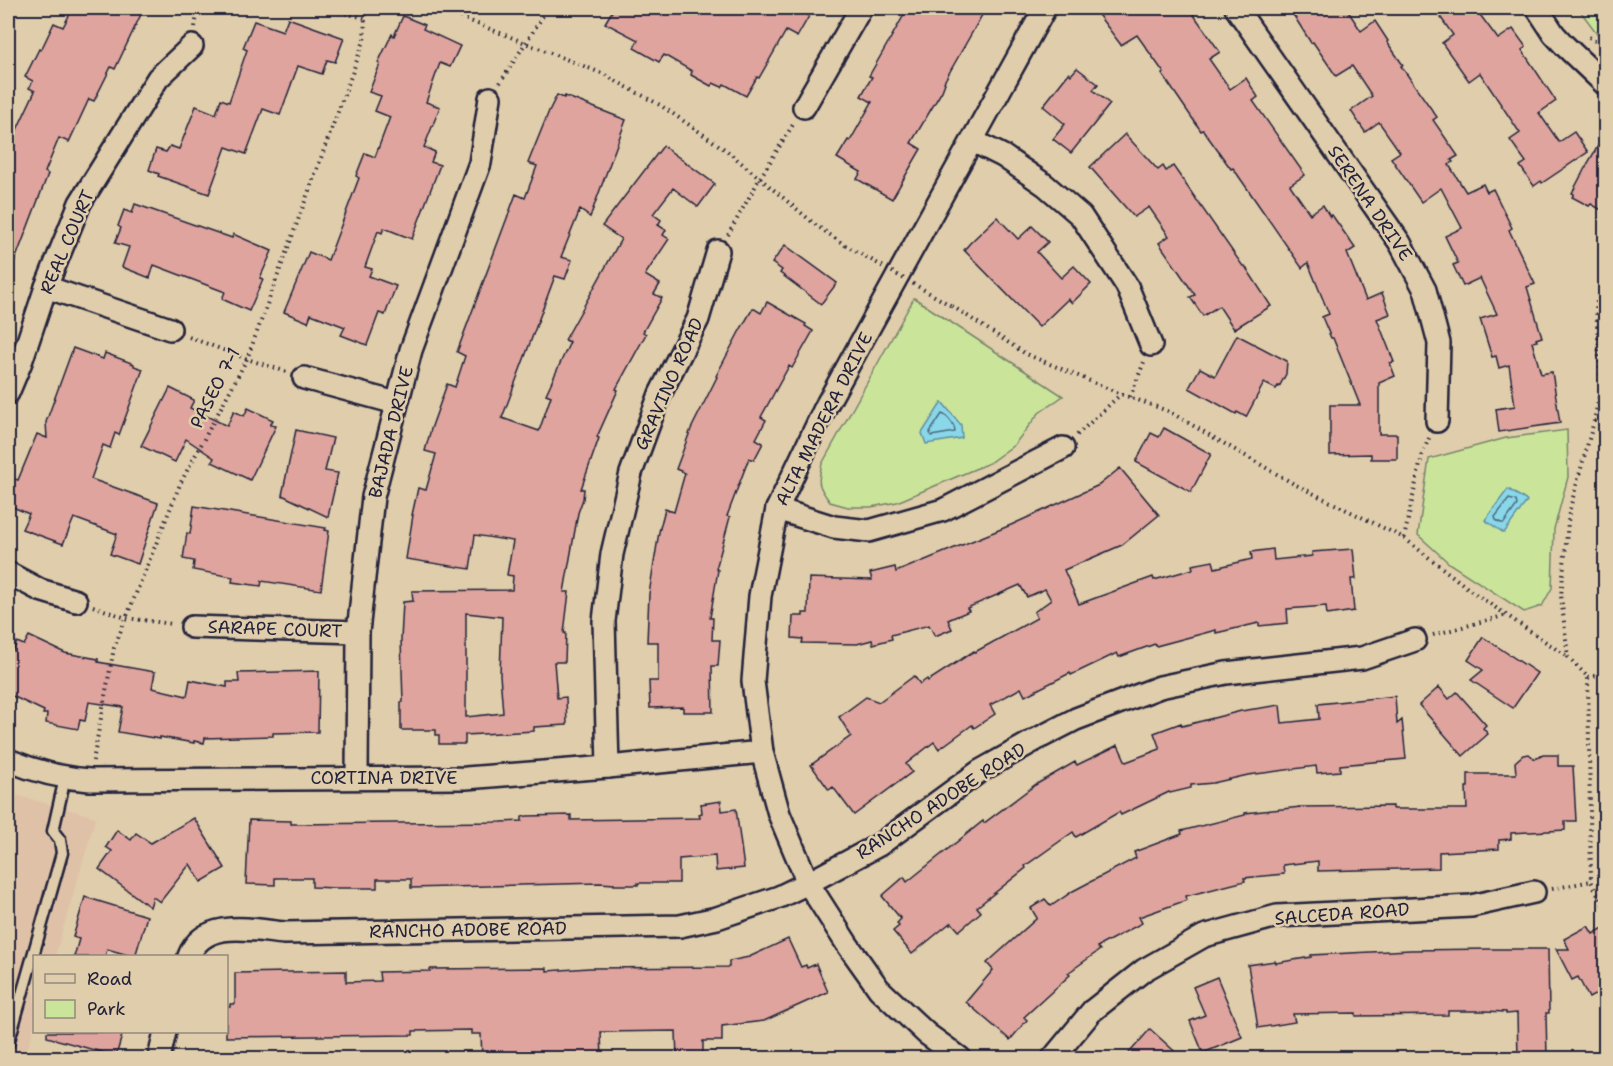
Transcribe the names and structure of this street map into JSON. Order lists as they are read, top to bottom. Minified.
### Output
{"streets":{"street":["SERENA DRIVE","REAL COURT","GRAVINO ROAD","ALTA MADERA DRIVE","BAJADA DRIVE","SARAPE COURT","CORTINA DRIVE","RANCHO ADOBE ROAD","SALCEDA ROAD"],"path":["PASEO 7-1"]},"crossings":[["GRAVINO ROAD","CORTINA DRIVE"],["PASEO 7-1","CORTINA DRIVE"],["ALTA MADERA DRIVE","CORTINA DRIVE"],["ALTA MADERA DRIVE","RANCHO ADOBE ROAD"],["BAJADA DRIVE","SARAPE COURT"],["BAJADA DRIVE","CORTINA DRIVE"]],"legend":["Road","Park"]}
